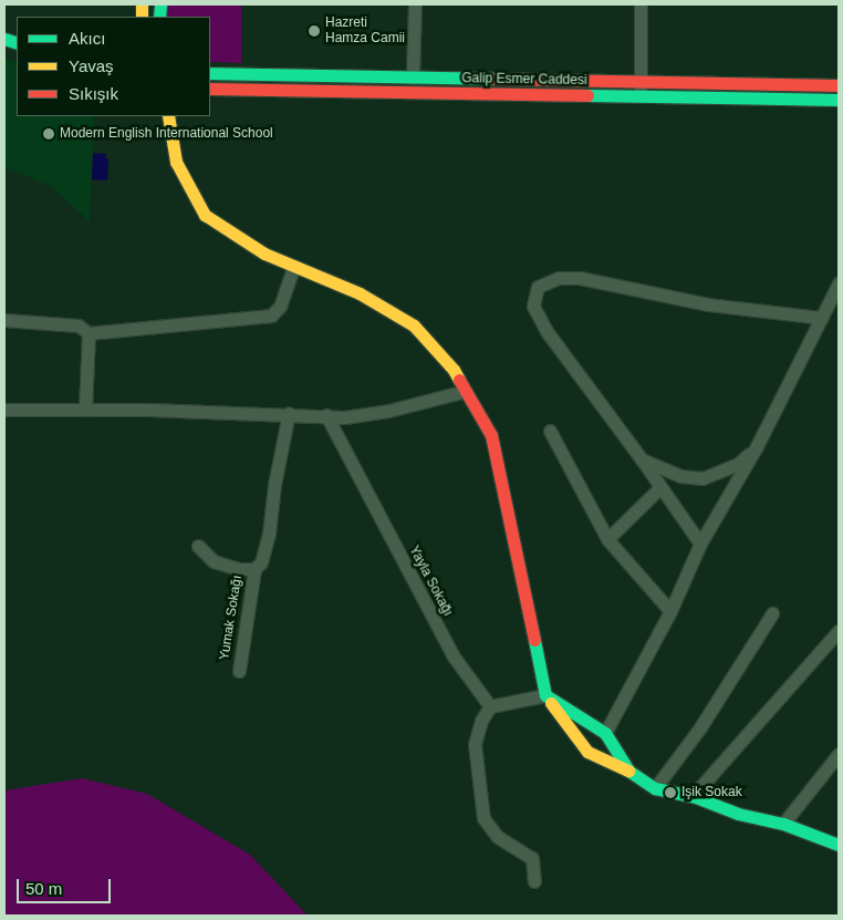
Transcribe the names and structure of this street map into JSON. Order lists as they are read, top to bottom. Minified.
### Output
{"streets":{"street":["Galip Esmer Caddesi","Yayla Sokağı","Yumak Sokağı"]},"places":["Hazreti Hamza Camii","Modern English International School","Işik Sokak"],"legend":["Akıcı","Yavaş","Sıkışık"],"scale_bar":"50 m"}
